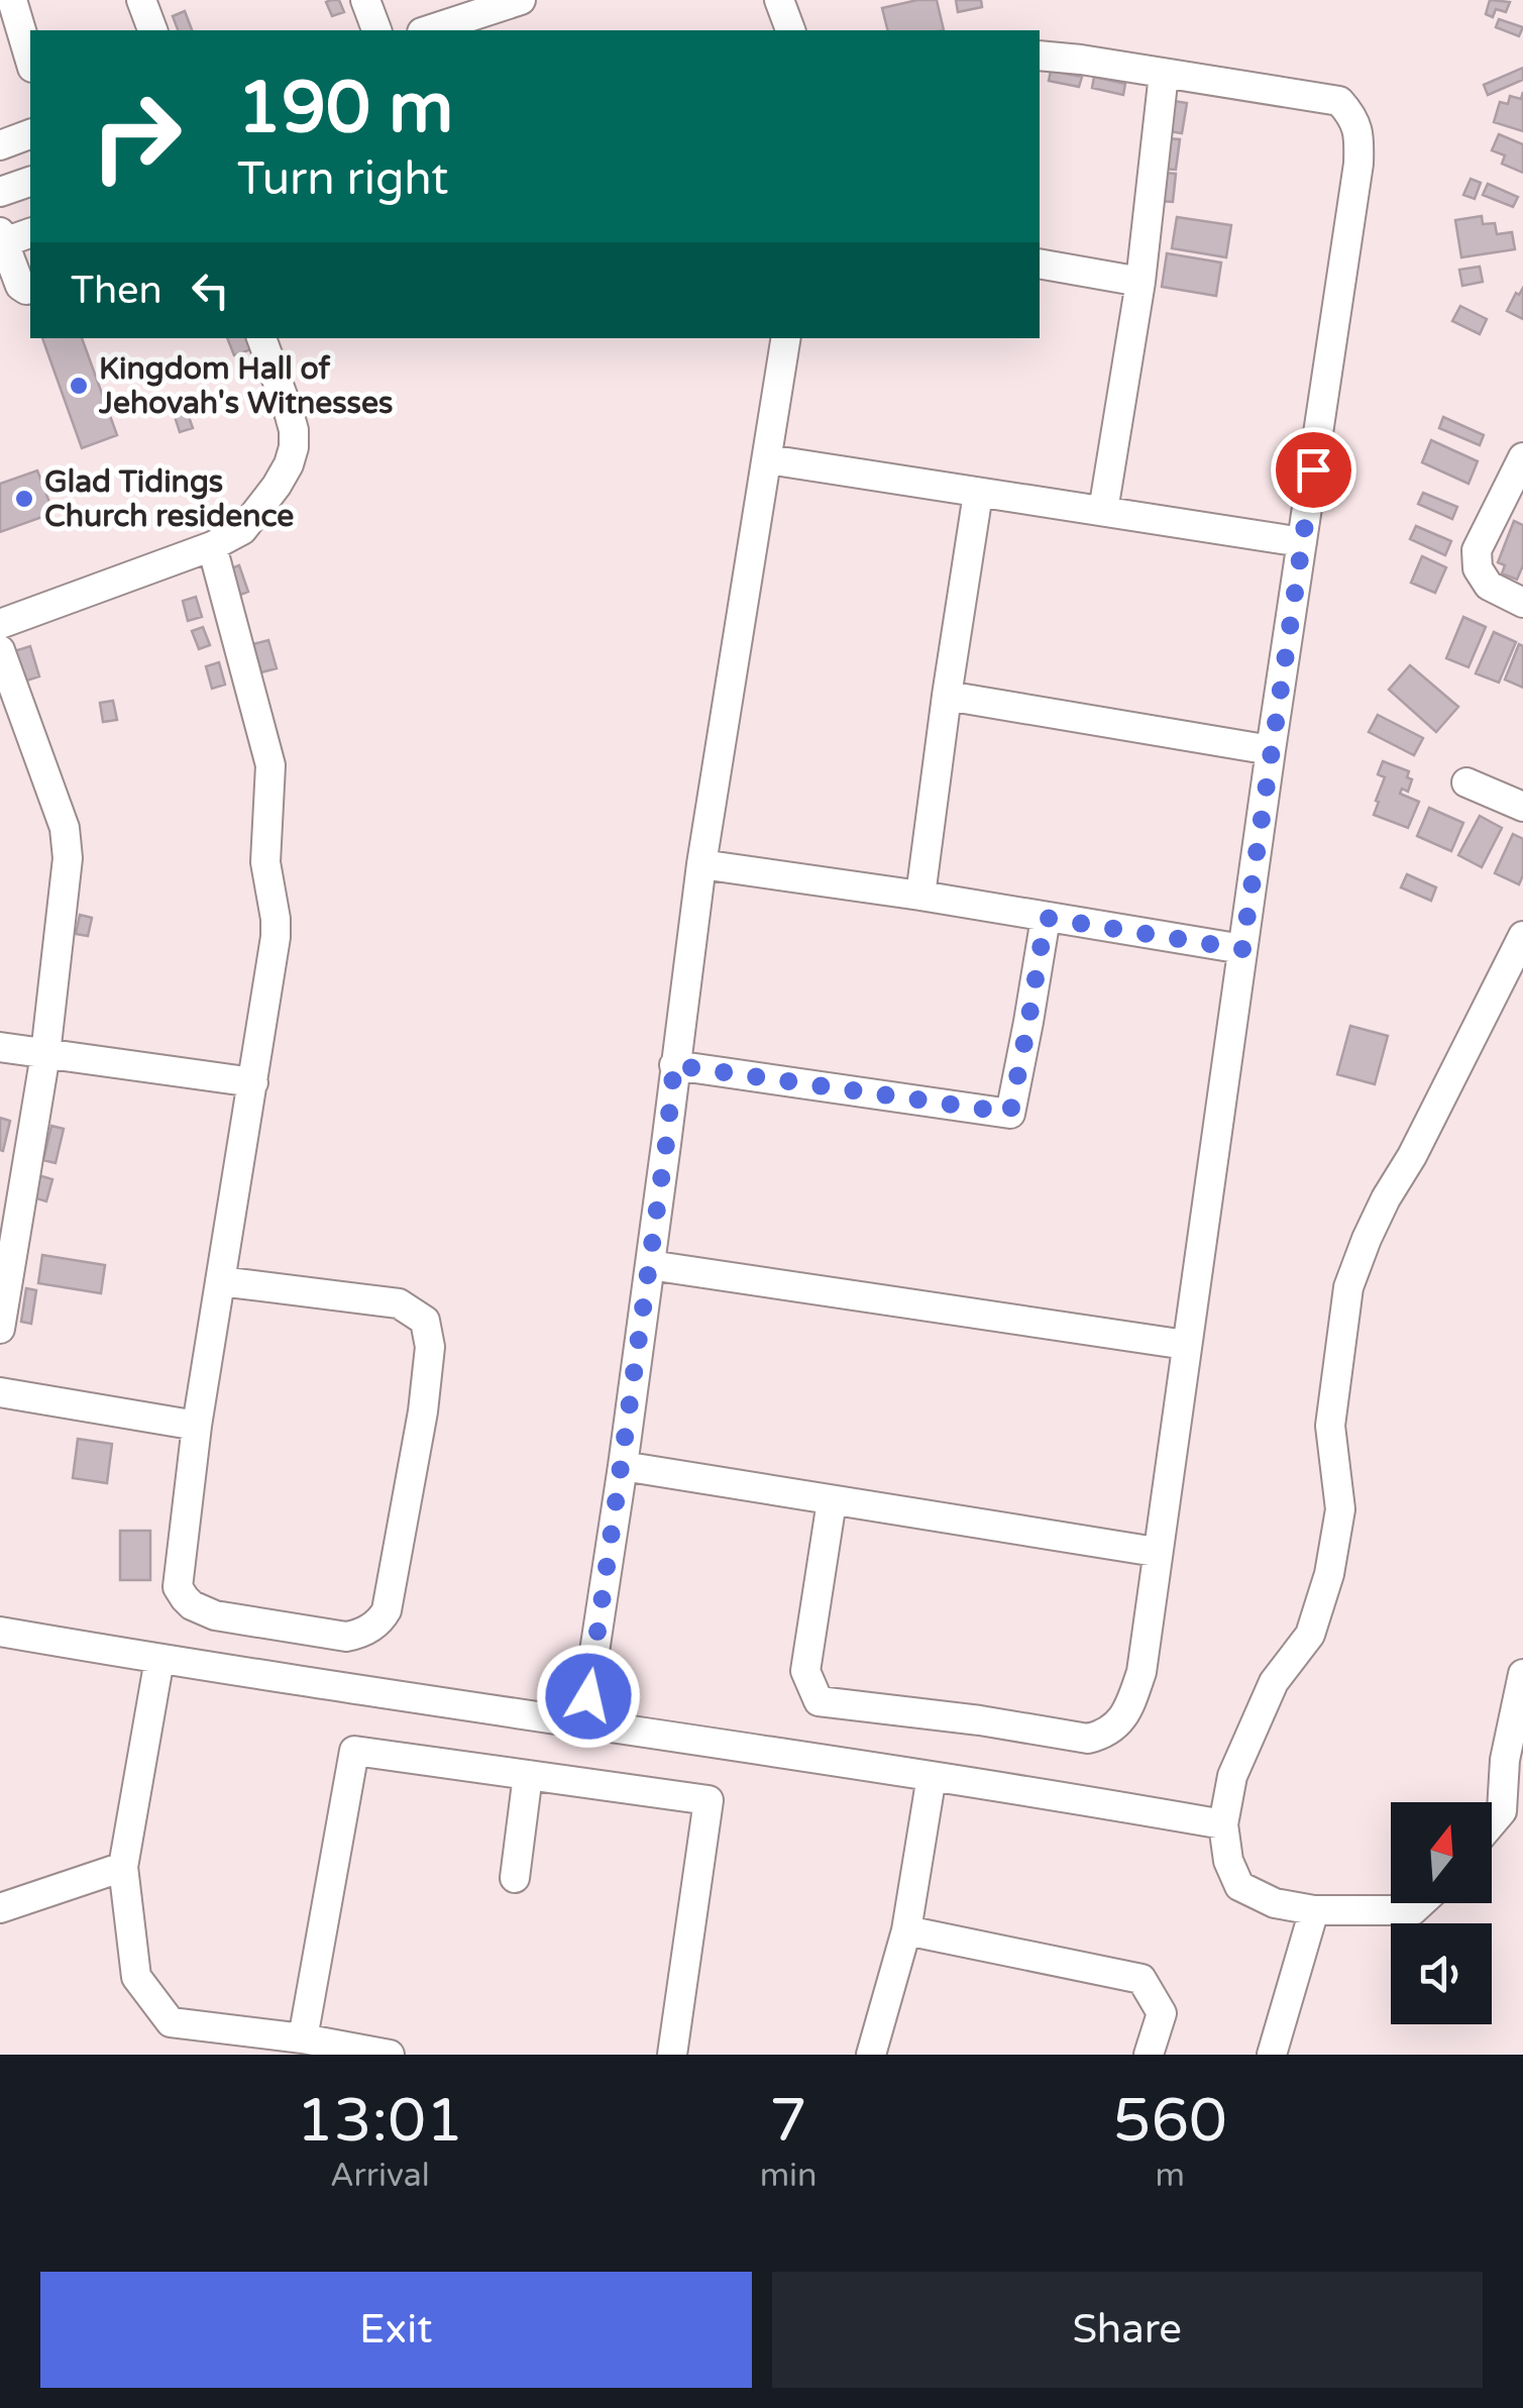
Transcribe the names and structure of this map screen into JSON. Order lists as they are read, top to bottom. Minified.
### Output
{"places":["Kingdom Hall of Jehovah's Witnesses","Glad Tidings Church residence"],"north":"top","page":{"turn":["190 m","Turn right"],"then":"Then","eta":["13:01","Arrival","7","min","560","m"],"buttons":["Exit","Share"]}}
